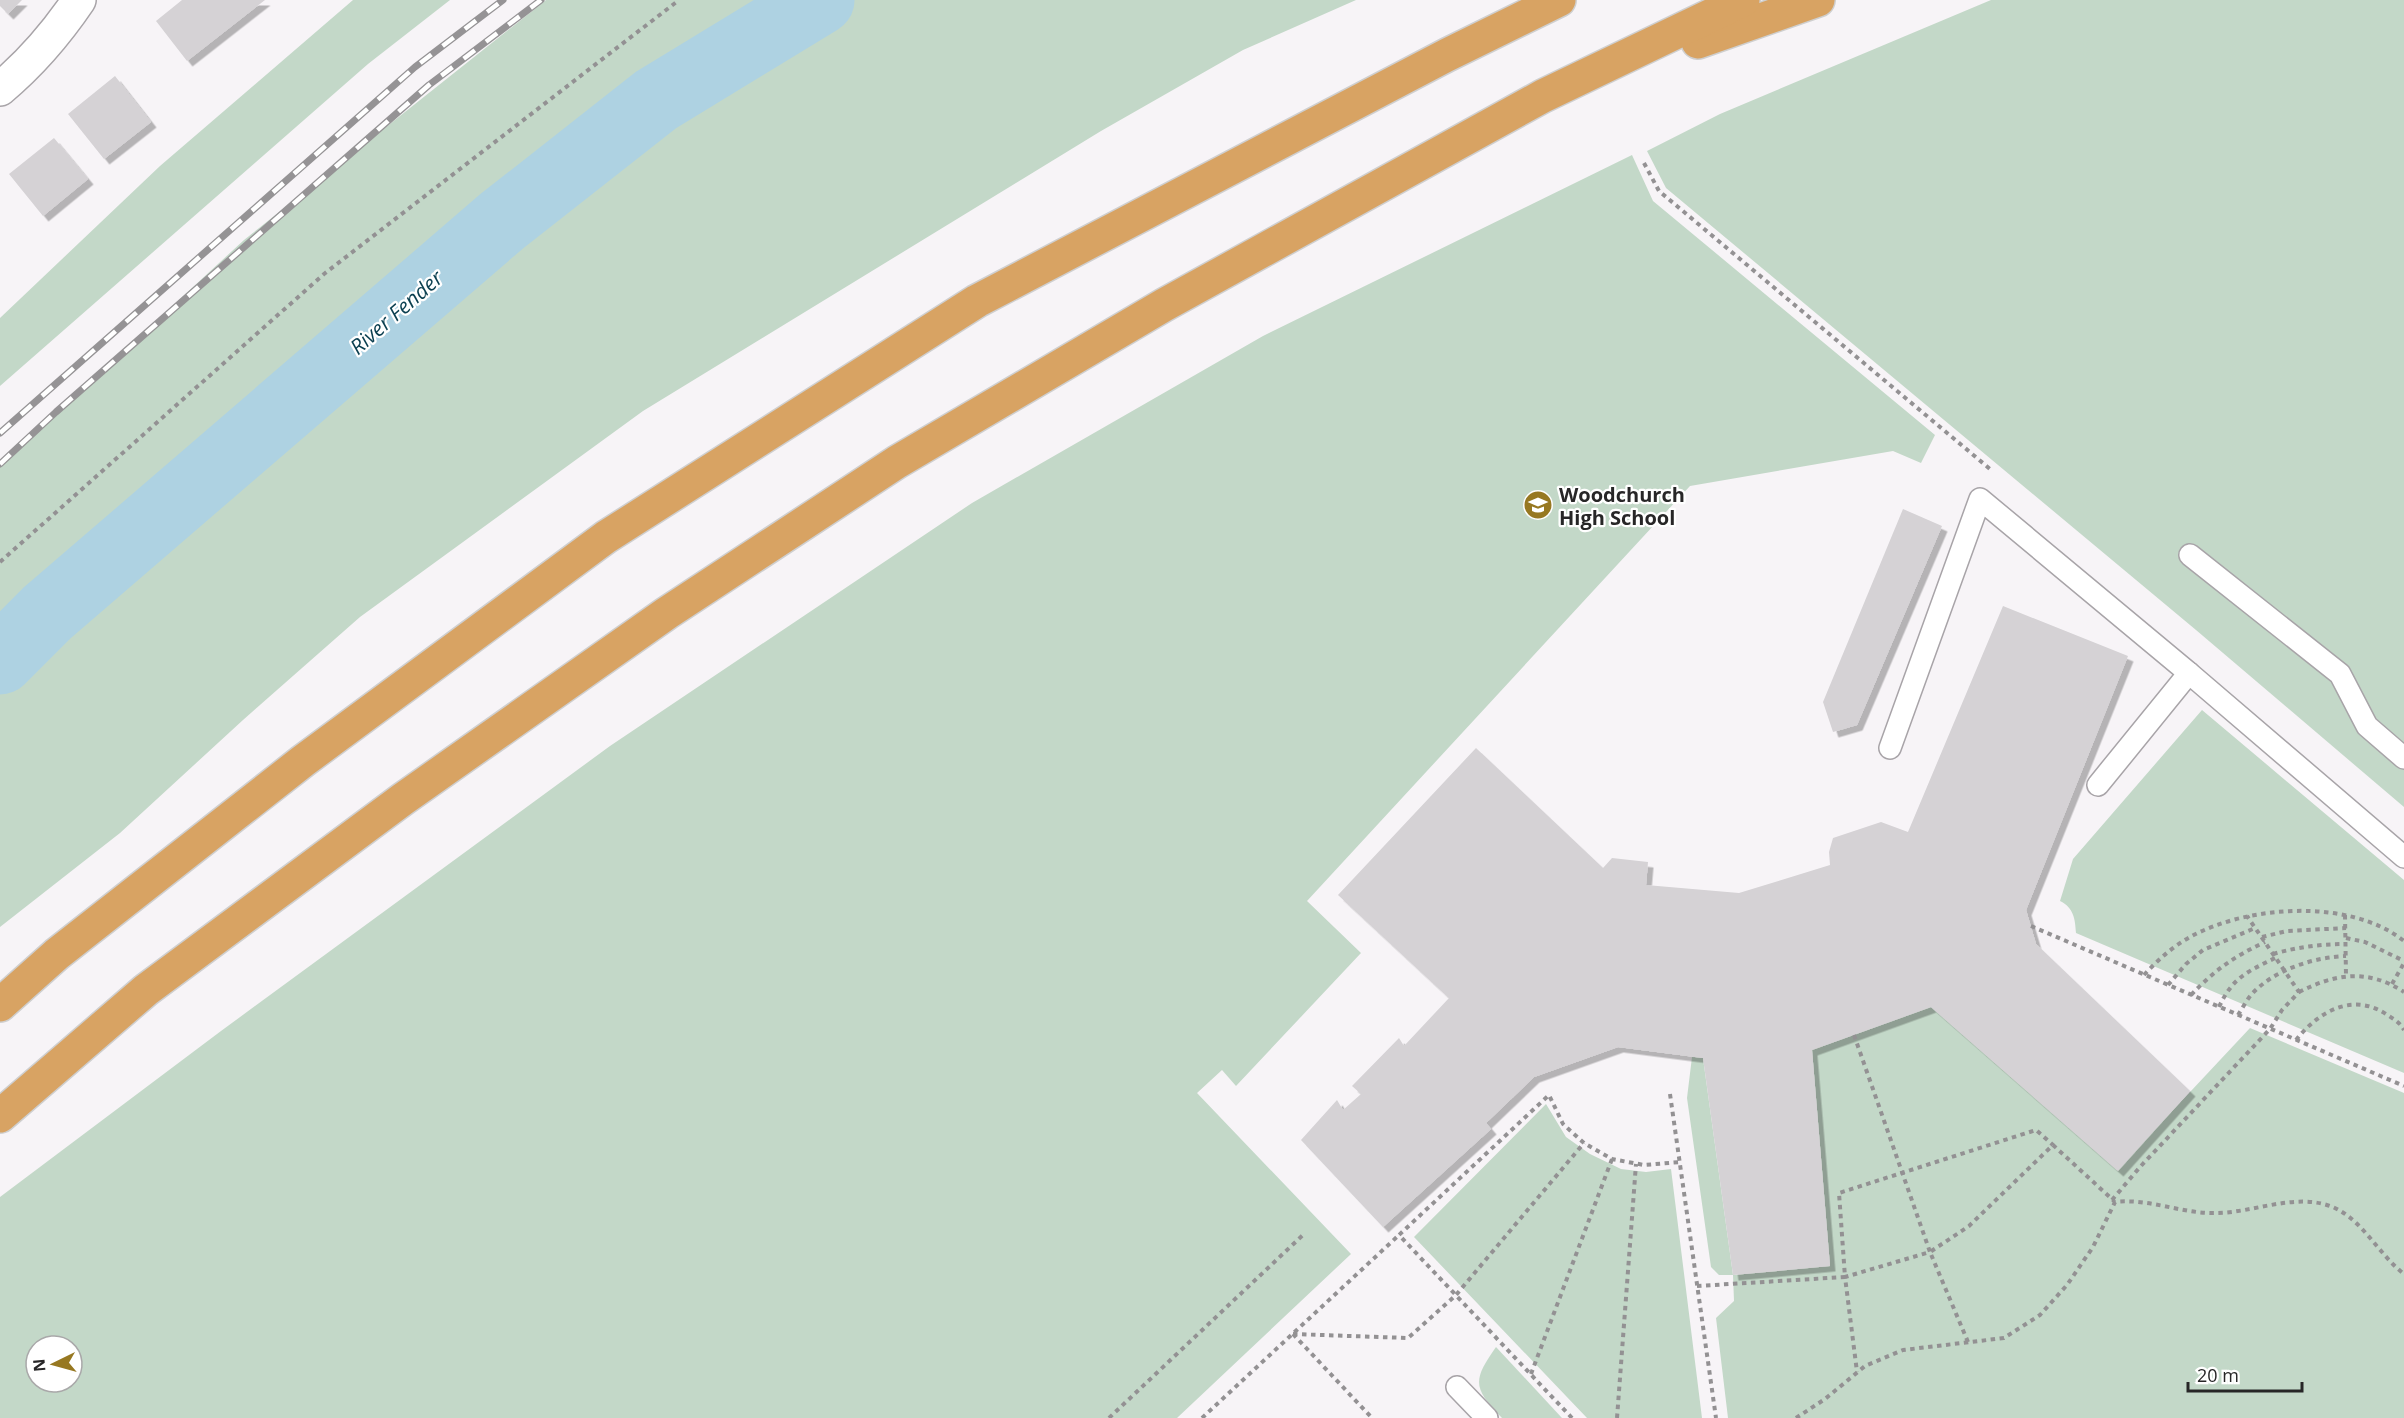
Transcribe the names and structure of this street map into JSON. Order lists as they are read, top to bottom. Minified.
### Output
{"water":["River Fender"],"places":{"school or university":["Woodchurch High School"]},"scale_bar":"20 m","north":"left"}
